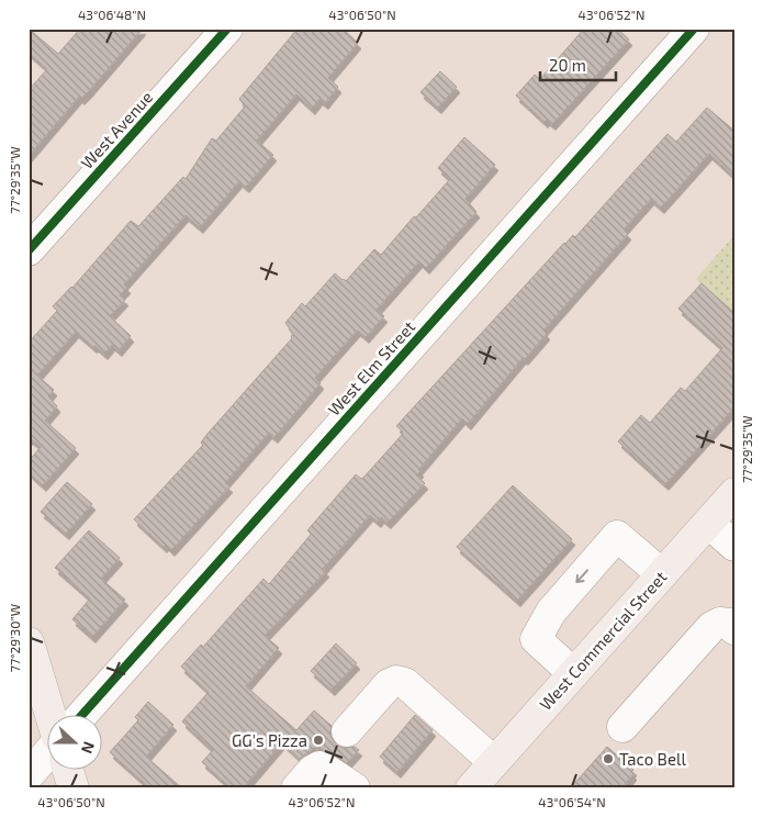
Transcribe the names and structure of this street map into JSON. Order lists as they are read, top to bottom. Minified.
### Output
{"streets":{"main road":["West Commercial Street"],"street":["West Avenue","West Elm Street"]},"places":["GG's Pizza","Taco Bell"],"scale_bar":"20 m","north":"right","coordinates":["43°06'48\"N","43°06'50\"N","43°06'52\"N","77°29'35\"W","77°29'30\"W","43°06'54\"N"]}
